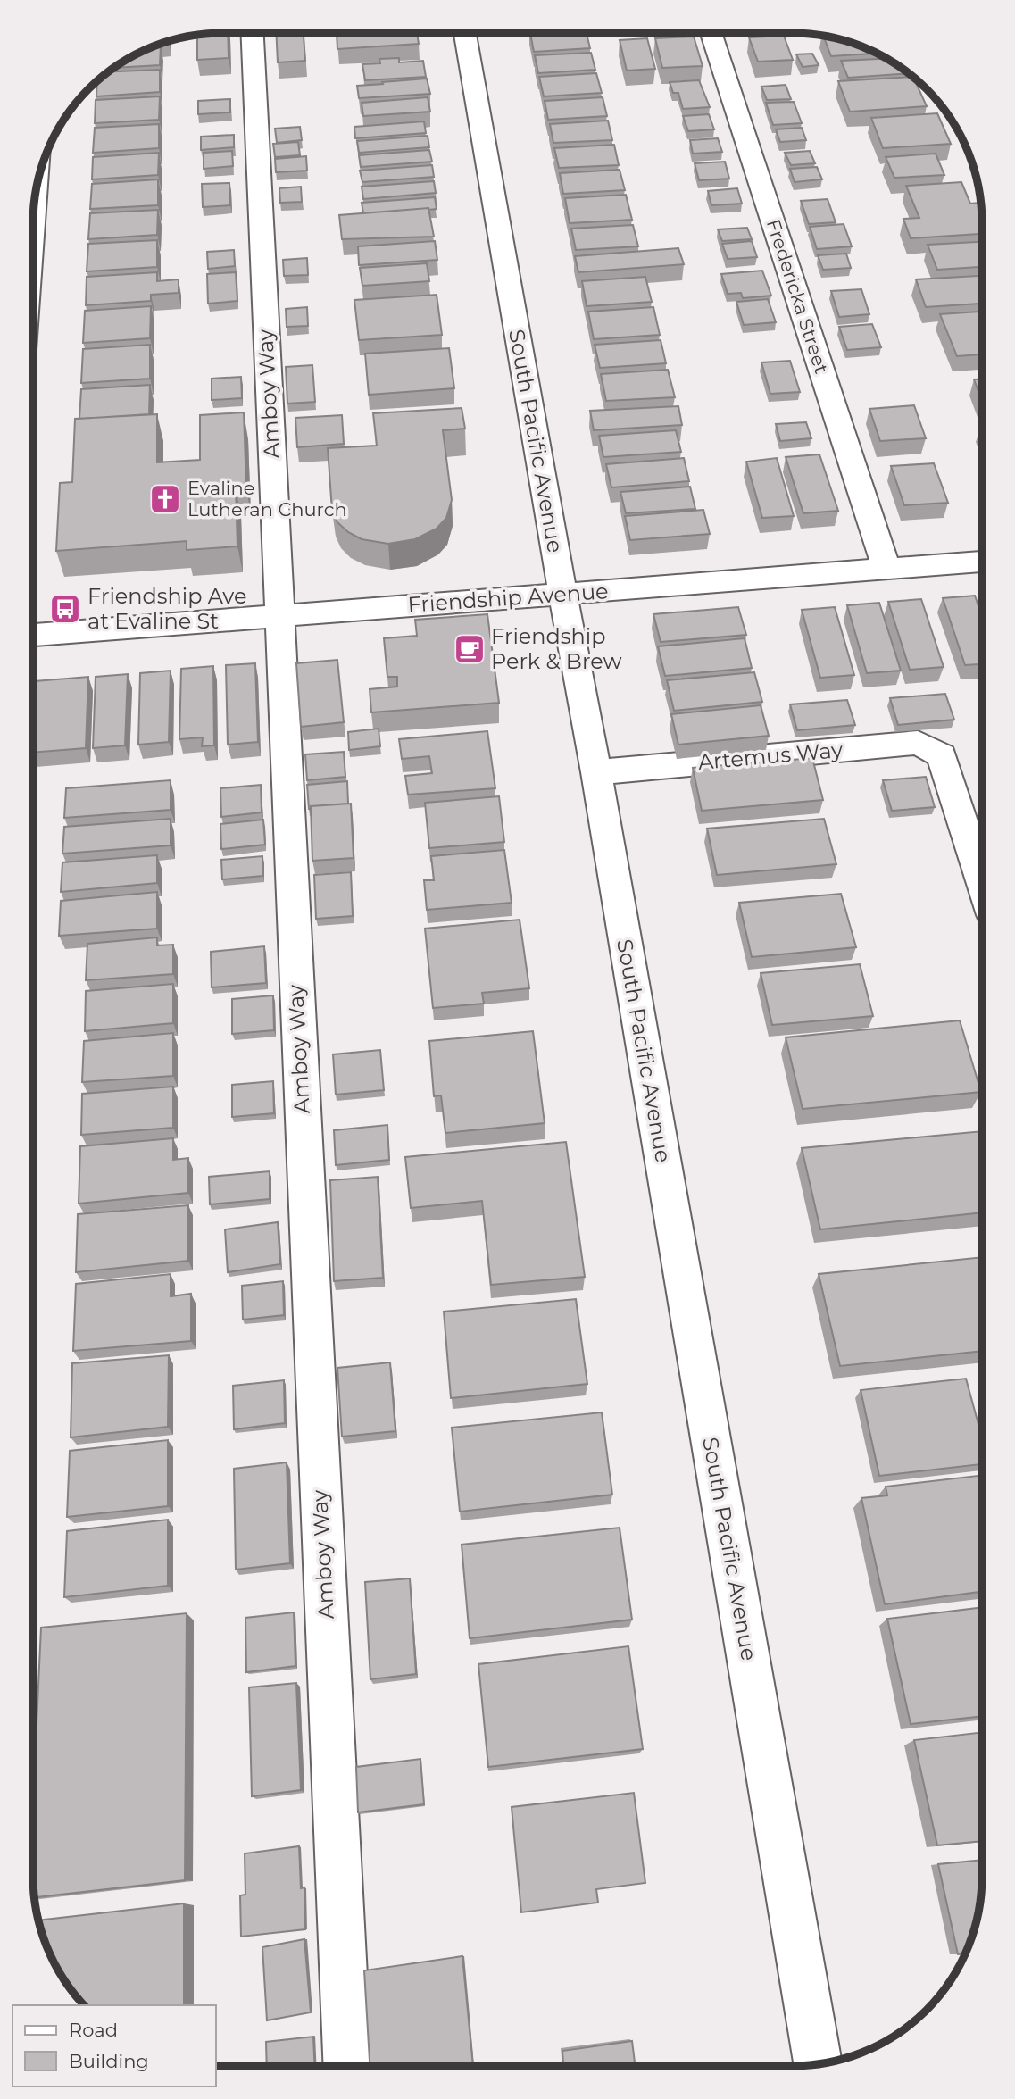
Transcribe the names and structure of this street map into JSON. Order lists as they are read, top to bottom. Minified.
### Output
{"streets":{"street":["Fredericka Street","Amboy Way","South Pacific Avenue","Friendship Avenue","Artemus Way"]},"crossings":[["Fredericka Street","Friendship Avenue"],["Amboy Way","Friendship Avenue"],["South Pacific Avenue","Friendship Avenue"],["South Pacific Avenue","Artemus Way"]],"places":{"church":["Evaline Lutheran Church"],"bus stop":["Friendship Ave at Evaline St"],"cafe":["Friendship Perk & Brew"]},"legend":["Road","Building"]}
